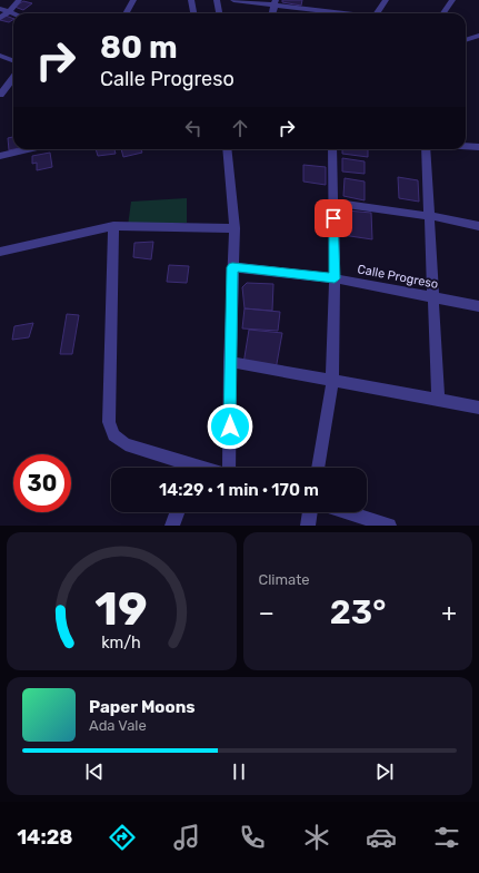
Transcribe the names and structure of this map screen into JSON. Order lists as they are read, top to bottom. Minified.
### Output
{"streets":{"street":["Calle Progreso"]},"page":{"turn":["80 m","Calle Progreso"],"limit":"30","trip":"14:29 · 1 min · 170 m","tile":"Climate","heat":["−","23°","+"],"song":["Paper Moons","Ada Vale"],"tabs":"14:28","gauge":["19","km/h"]}}
